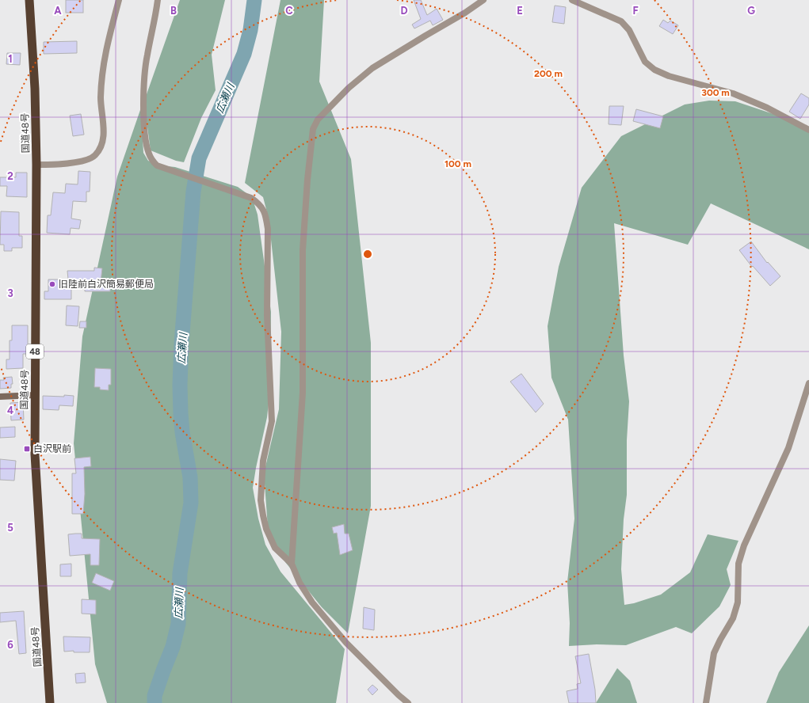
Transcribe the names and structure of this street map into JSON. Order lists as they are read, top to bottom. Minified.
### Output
{"streets":{"highway":["国道48号","48"]},"water":["広瀬川"],"places":{"other":["旧陸前白沢簡易郵便局"],"transit":["白沢駅前"]},"grid":{"columns":["A","B","C","D","E","F","G"],"rows":["1","2","3","4","5","6"]},"rings":["200 m","300 m","100 m"]}
